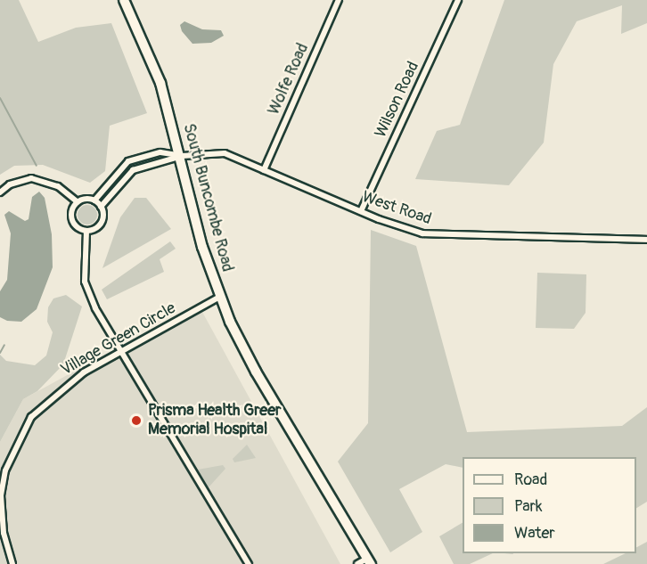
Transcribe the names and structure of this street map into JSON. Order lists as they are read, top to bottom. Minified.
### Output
{"streets":{"main road":["South Buncombe Road"],"street":["Wolfe Road","Wilson Road","West Road","Village Green Circle"]},"crossings":[["Wolfe Road","West Road"],["Wilson Road","West Road"],["South Buncombe Road","West Road"],["South Buncombe Road","Village Green Circle"]],"places":["Prisma Health Greer Memorial Hospital"],"legend":["Road","Park","Water"]}
